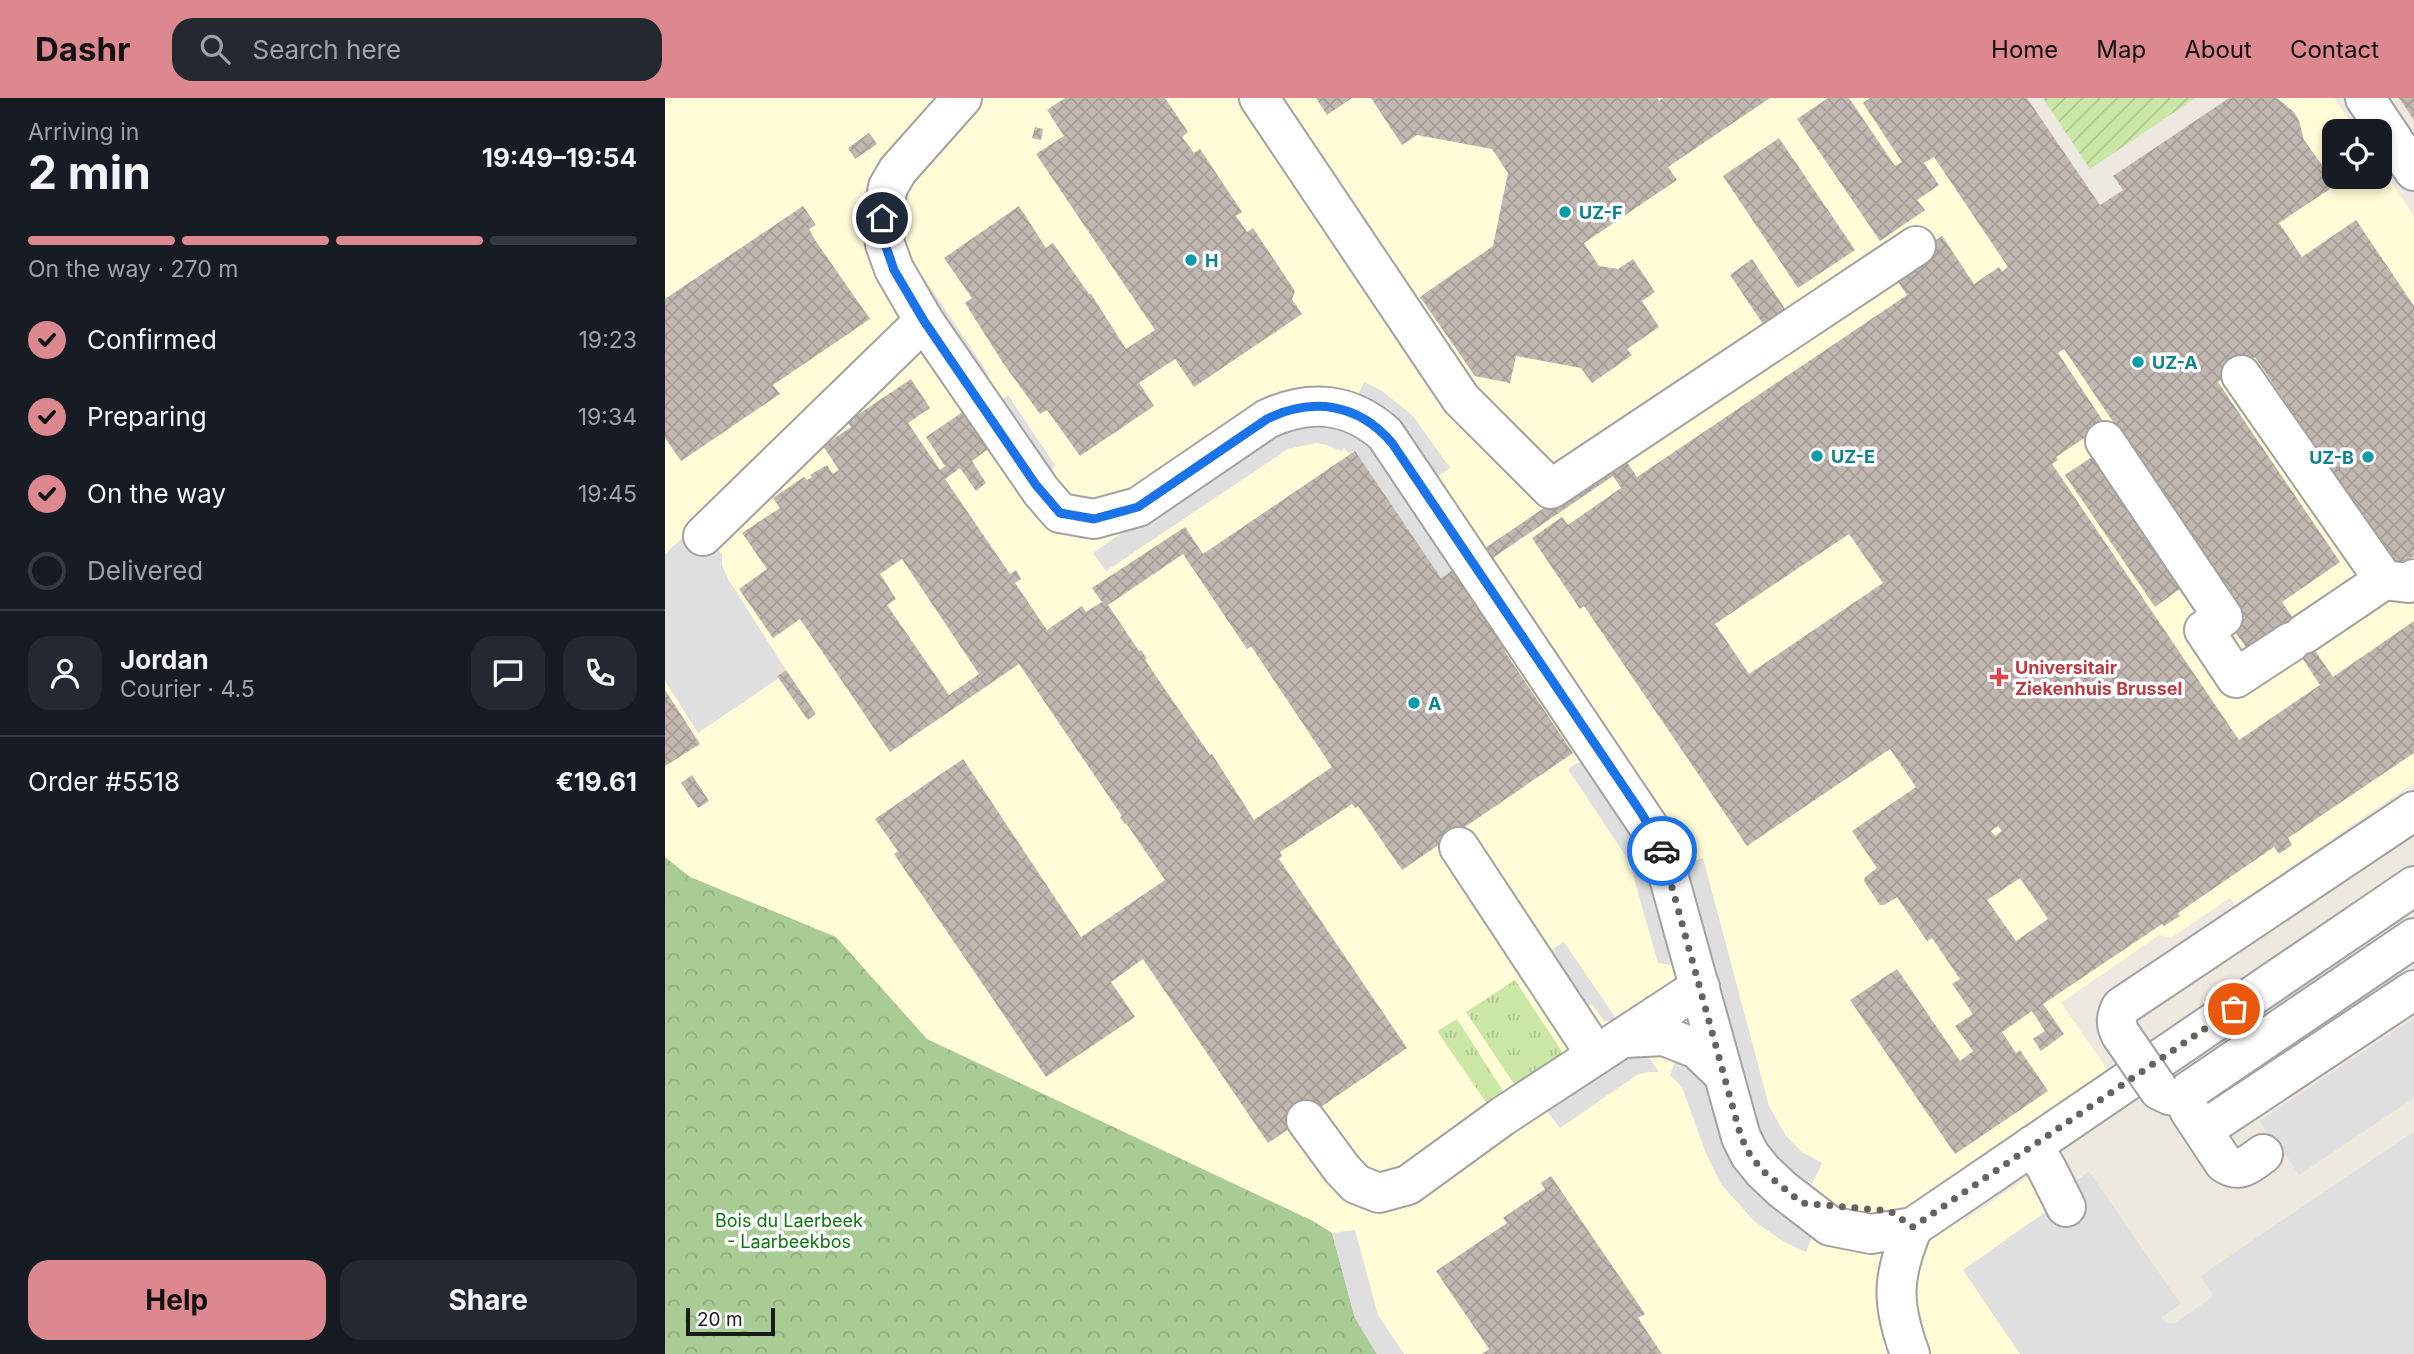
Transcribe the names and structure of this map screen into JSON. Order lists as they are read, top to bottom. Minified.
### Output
{"parks":["Bois du Laerbeek - Laarbeekbos"],"places":{"other":["UZ-F","H","UZ-A","UZ-E","UZ-B","A"],"health":["Universitair Ziekenhuis Brussel"]},"scale_bar":"20 m","page":{"header":"Dashr","search":"Search here","nav":["Home","Map","About","Contact"],"heading":["2 min","Arriving in","19:49–19:54"],"panel":["Jordan","Courier · 4.5","Order #5518","€19.61"],"bar":"On the way · 270 m","list":[["Confirmed","19:23"],["Preparing","19:34"],["On the way","19:45"],"Delivered"],"buttons":["Help","Share"],"scale":"20 m"}}
